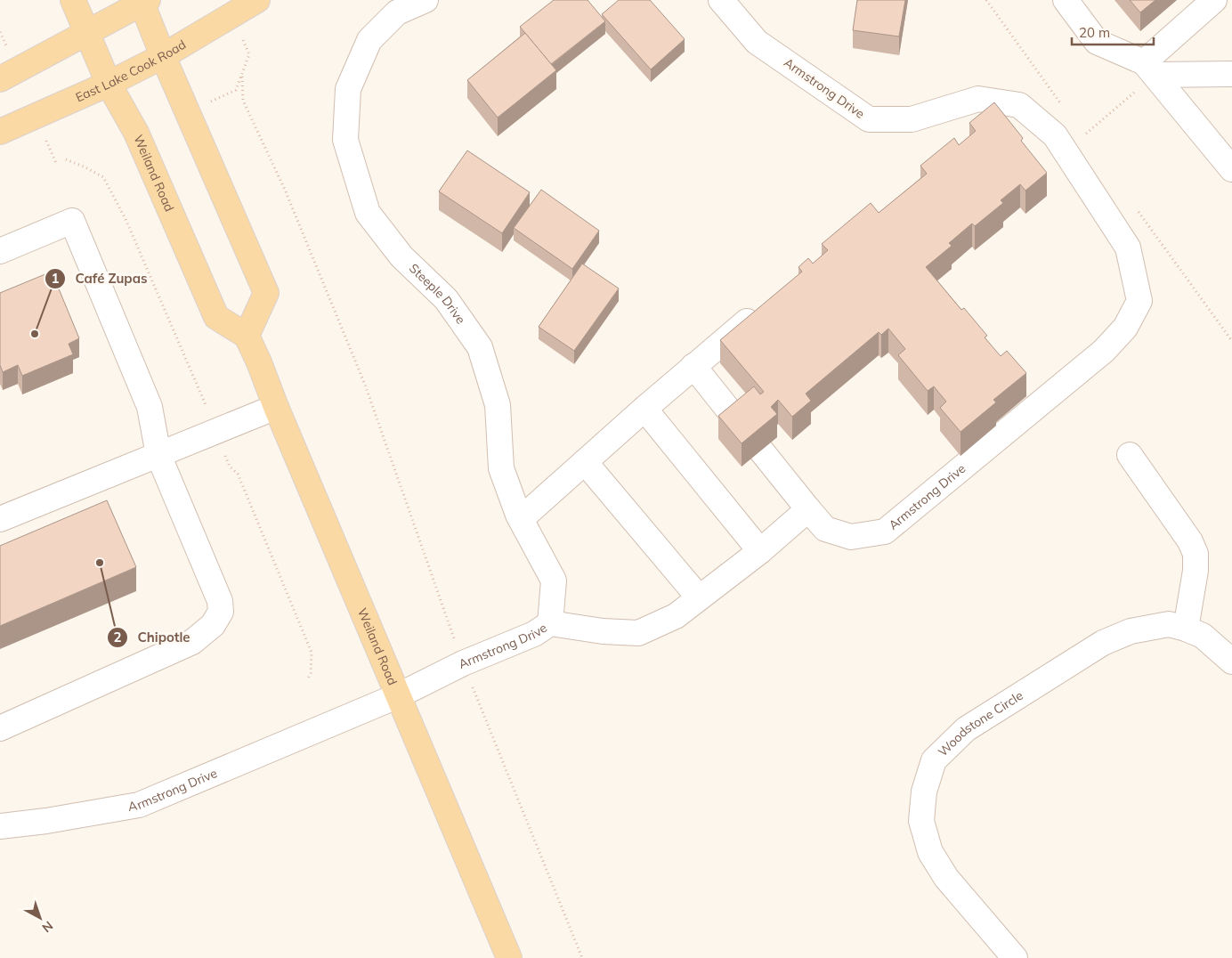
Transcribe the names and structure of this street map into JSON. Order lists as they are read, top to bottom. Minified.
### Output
{"streets":{"main road":["East Lake Cook Road","Weiland Road"],"street":["Armstrong Drive","Steeple Drive","Woodstone Circle"]},"crossings":[["East Lake Cook Road","Weiland Road"],["Armstrong Drive","Weiland Road"],["Armstrong Drive","Steeple Drive"]],"places":["Café Zupas","Chipotle"],"scale_bar":"20 m","north":"bottom right"}
